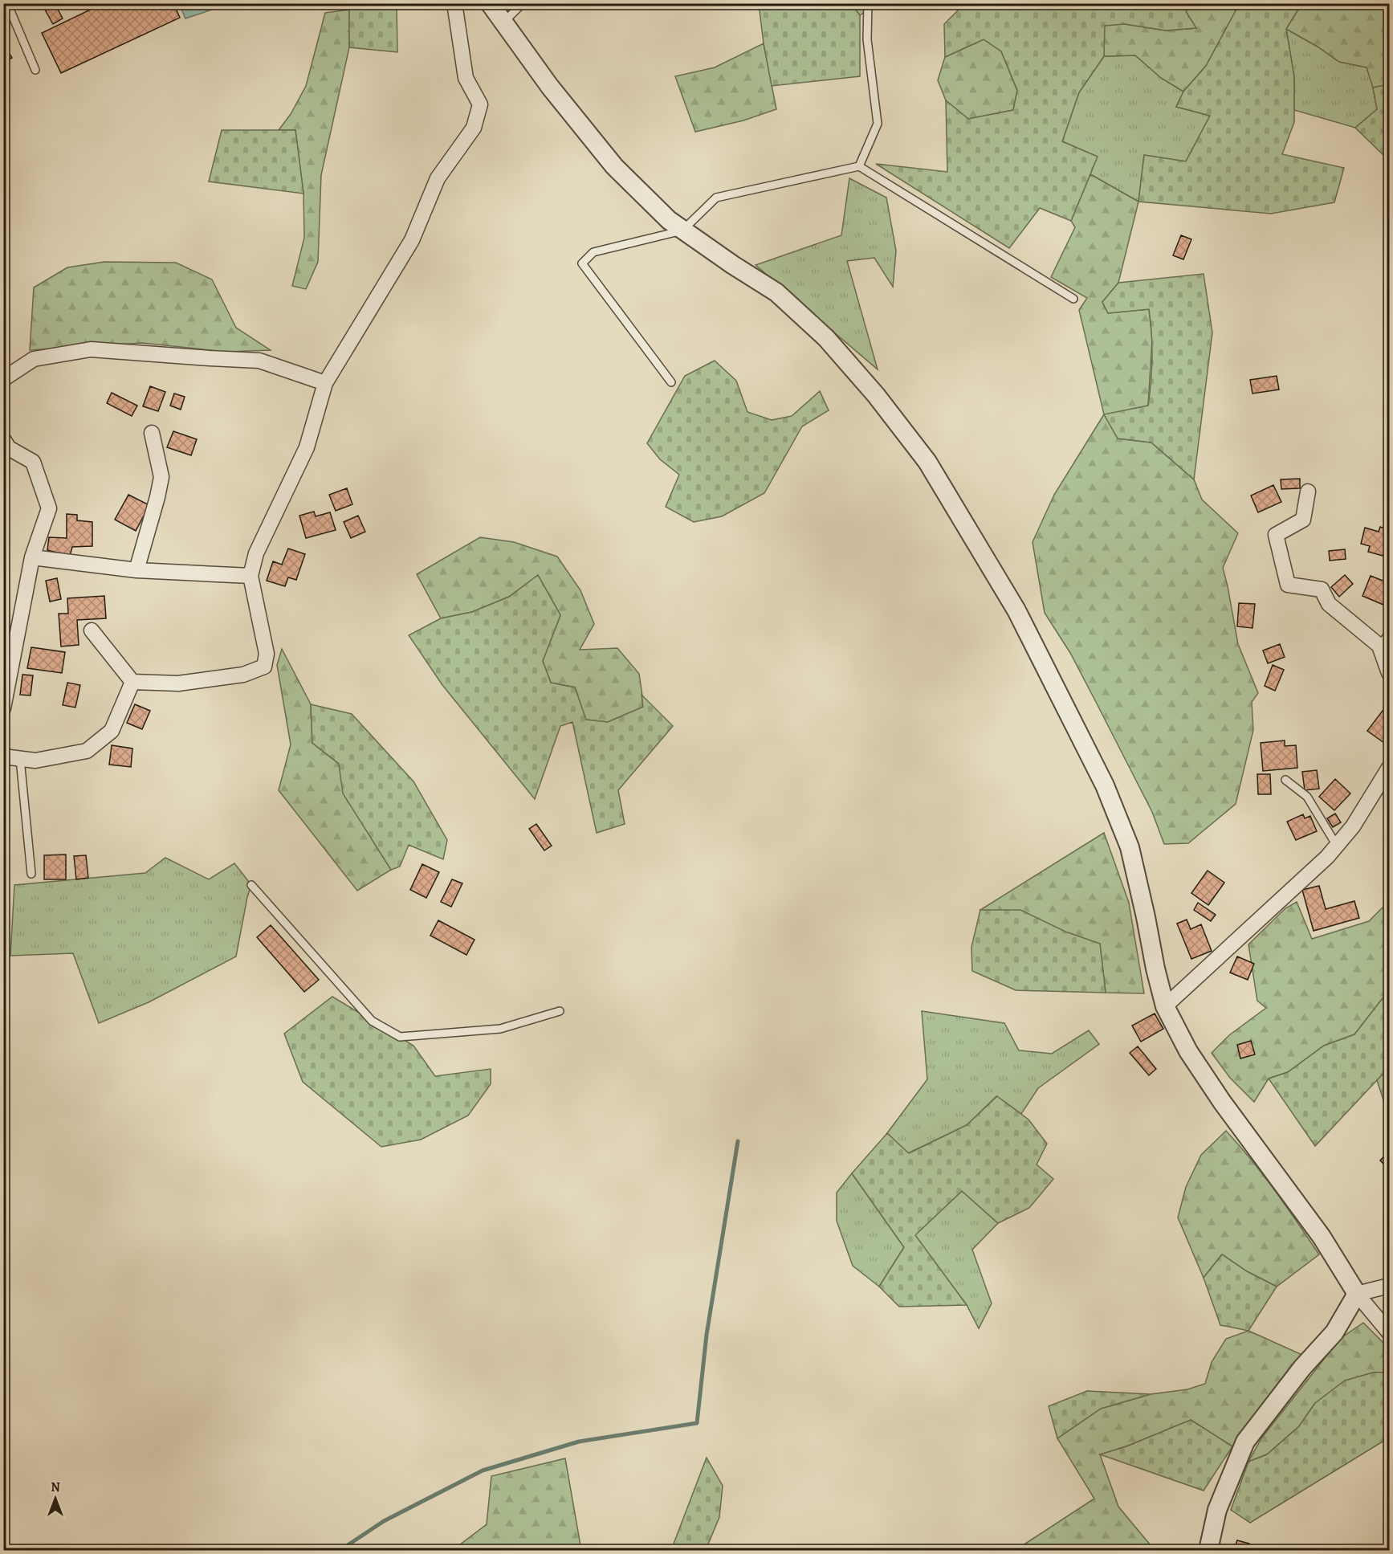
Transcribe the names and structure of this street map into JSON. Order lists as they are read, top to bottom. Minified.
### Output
{"north":"top"}
